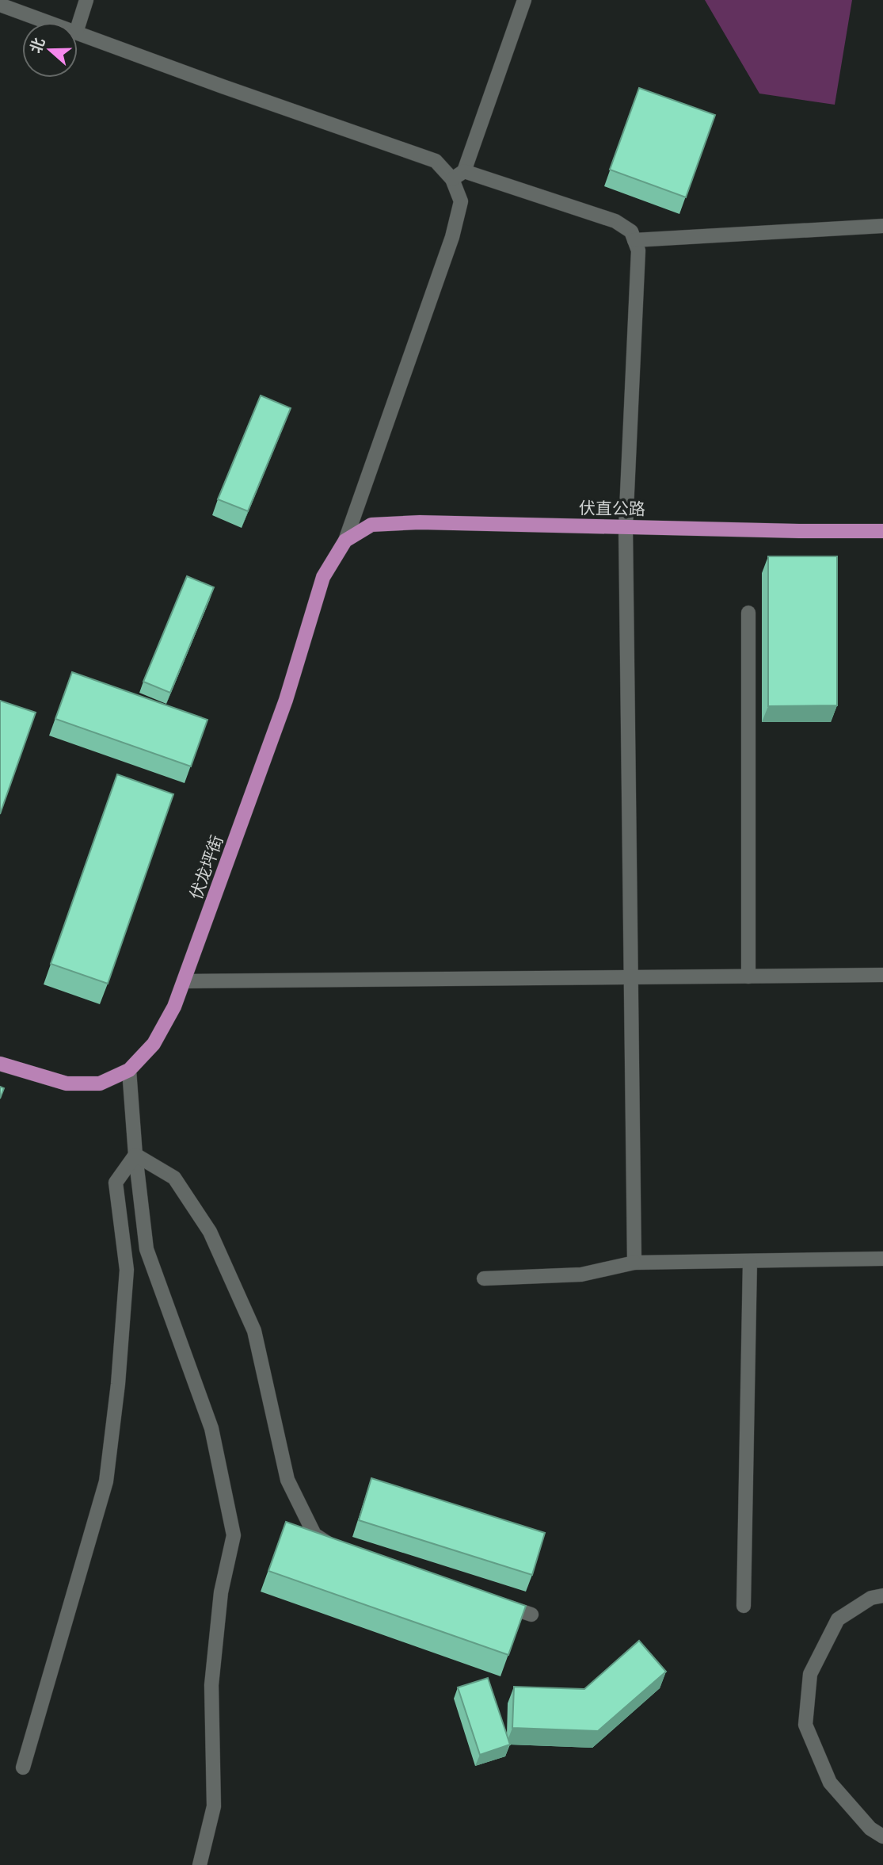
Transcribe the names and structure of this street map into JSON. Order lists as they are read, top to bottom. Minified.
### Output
{"streets":{"main road":["伏直公路","伏龙坪街"]},"crossings":[["伏直公路","伏龙坪街"]],"north":"left"}
